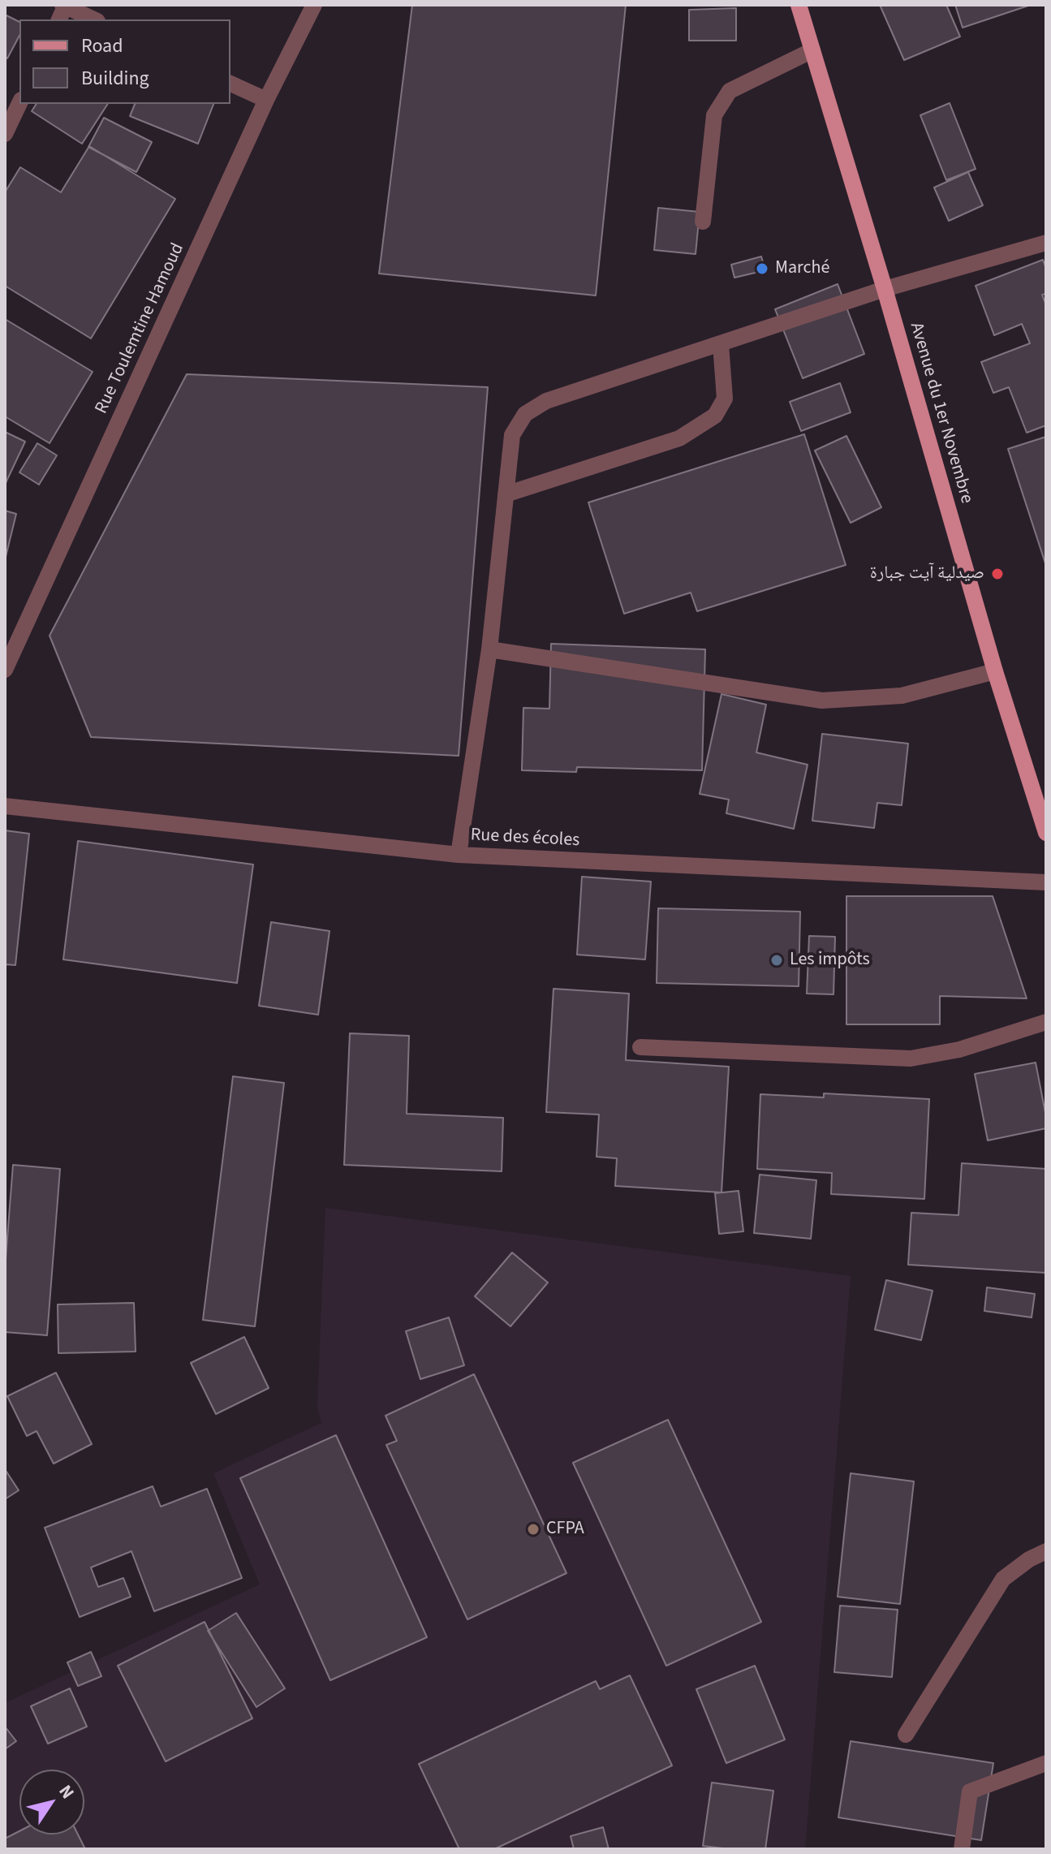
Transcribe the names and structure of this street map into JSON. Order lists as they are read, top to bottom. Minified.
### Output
{"streets":{"main road":["Avenue du 1er Novembre"],"street":["Rue Toulemtine Hamoud","Rue des écoles"]},"places":["Marché","صيدلية آيت جبارة","Les impôts","CFPA"],"legend":["Road","Building"],"north":"top right"}
